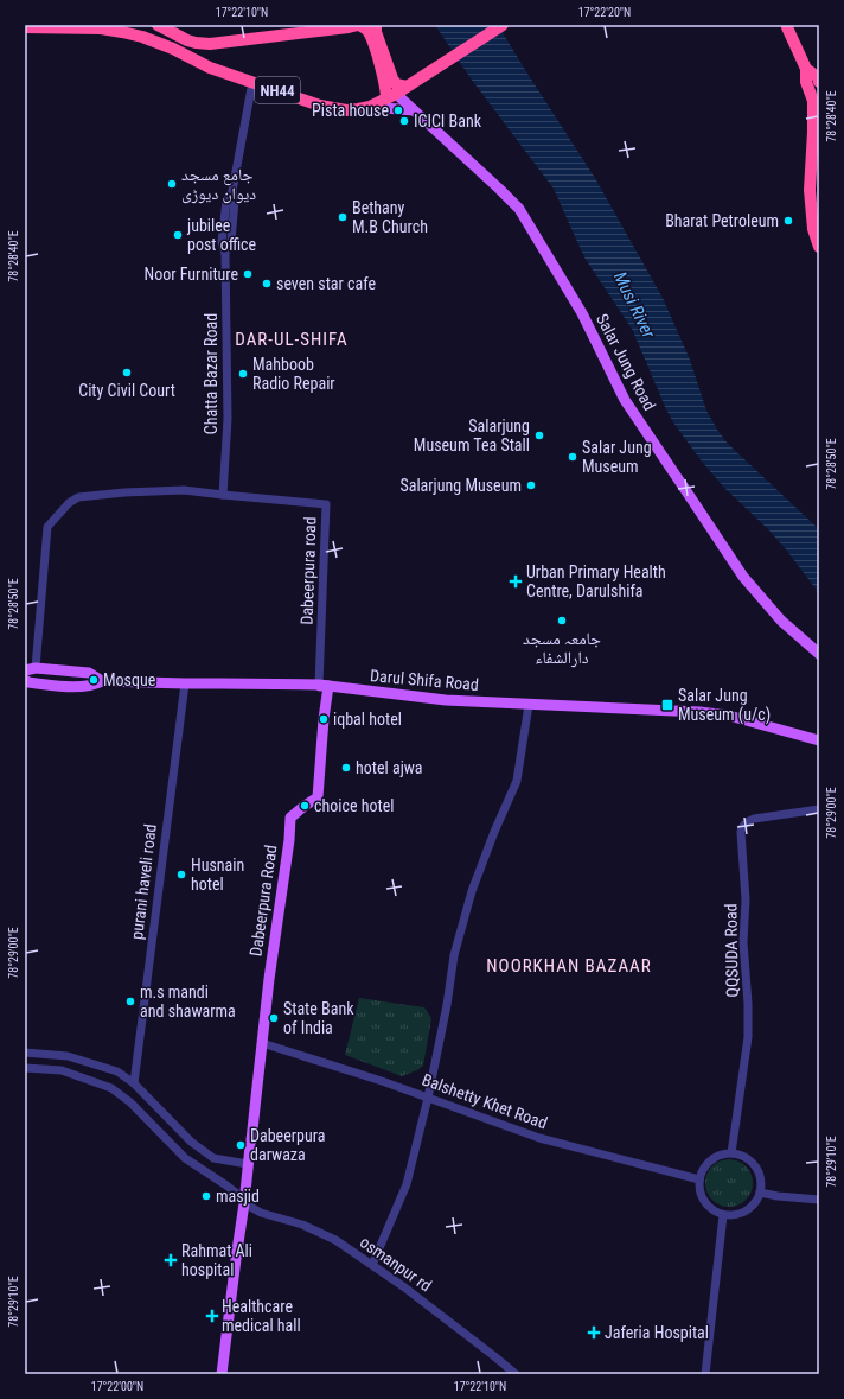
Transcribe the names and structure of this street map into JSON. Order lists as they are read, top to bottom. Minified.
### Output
{"streets":{"highway":["NH44"],"main road":["Salar Jung Road","Darul Shifa Road","Dabeerpura Road"],"street":["Chatta Bazar Road","Dabeerpura road","purani haveli road","QQSUDA Road","Balshetty Khet Road","osmanpur rd"]},"crossings":[["NH44","Salar Jung Road"],["NH44","Chatta Bazar Road"],["Chatta Bazar Road","Dabeerpura road"],["Dabeerpura road","Darul Shifa Road"],["Dabeerpura road","Dabeerpura Road"],["Darul Shifa Road","purani haveli road"],["Darul Shifa Road","Dabeerpura Road"],["Dabeerpura Road","Balshetty Khet Road"],["Dabeerpura Road","osmanpur rd"],["QQSUDA Road","Balshetty Khet Road"]],"districts":["DAR-UL-SHIFA","NOORKHAN BAZAAR"],"water":["Musi River"],"places":{"other":["Pista house","ICICI Bank","جامع مسجد دیوان دیوڑی","Bethany M.B Church","Bharat Petroleum","jubilee post office","Noor Furniture","seven star cafe","City Civil Court","Mahboob Radio Repair","Salarjung Museum Tea Stall","Salar Jung Museum","Salarjung Museum","جامعہ مسجد دارالشفاء","Mosque","iqbal hotel","hotel ajwa","choice hotel","Husnain hotel","m.s mandi and shawarma","State Bank of India","Dabeerpura darwaza","masjid"],"health":["Urban Primary Health Centre, Darulshifa","Rahmat Ali hospital","Healthcare medical hall","Jaferia Hospital"],"transit":["Salar Jung Museum (u/c)"]},"coordinates":["17°22'10\"N","17°22'20\"N","78°28'40\"E","78°28'50\"E","78°29'00\"E","78°29'10\"E","17°22'00\"N"]}
